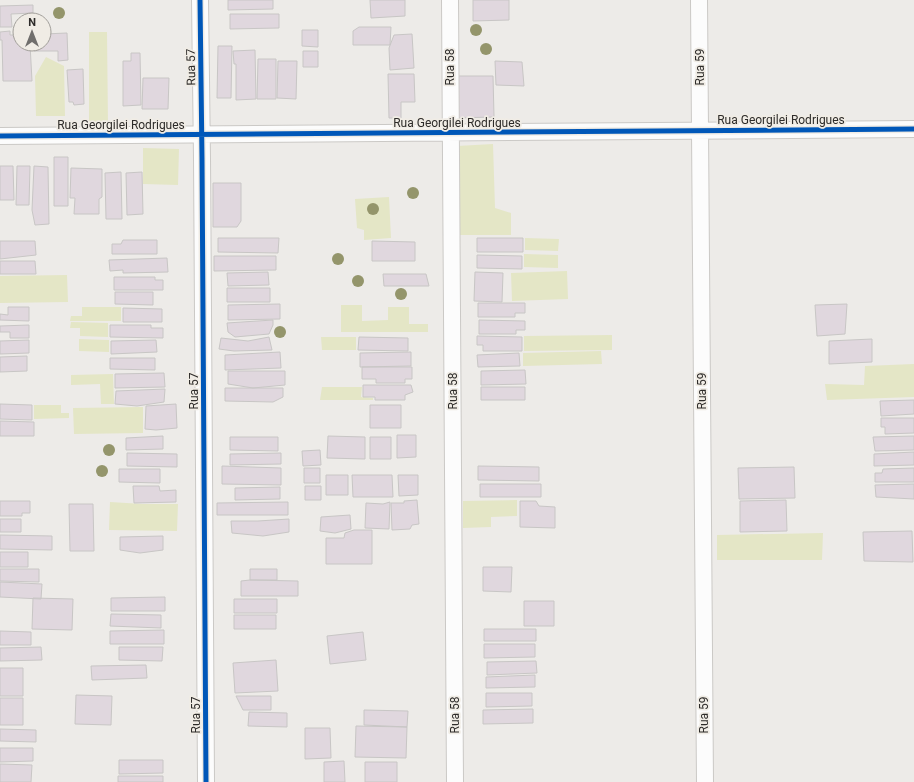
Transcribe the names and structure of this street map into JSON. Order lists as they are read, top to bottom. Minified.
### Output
{"streets":{"street":["Rua 57","Rua 58","Rua 59","Rua Georgilei Rodrigues"]},"crossings":[["Rua 57","Rua Georgilei Rodrigues"],["Rua 58","Rua Georgilei Rodrigues"],["Rua 59","Rua Georgilei Rodrigues"]],"north":"top"}
